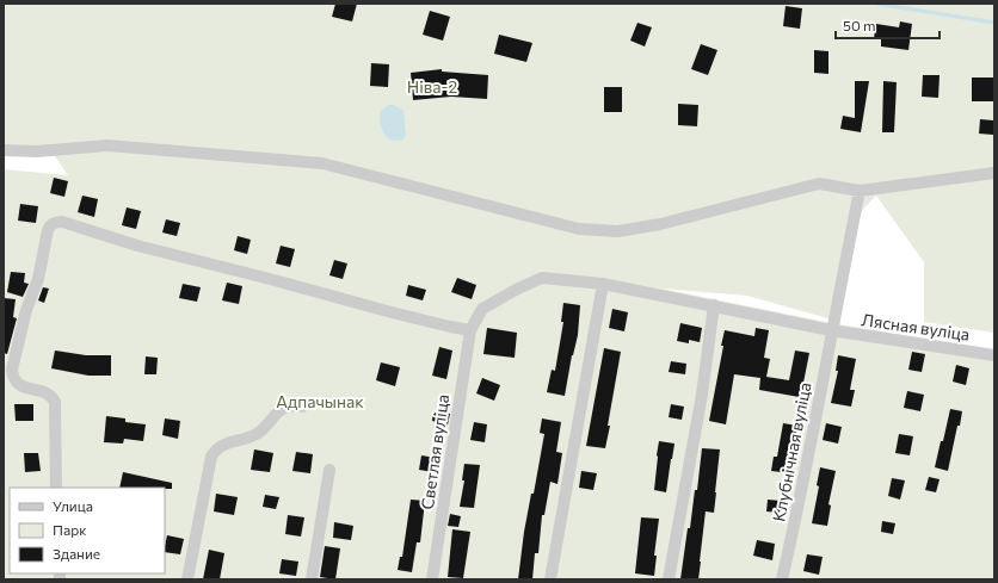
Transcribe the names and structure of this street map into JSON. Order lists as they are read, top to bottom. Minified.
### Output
{"streets":{"street":["Лясная вуліца","Светлая вуліца","Клубнічная вуліца"]},"crossings":[["Лясная вуліца","Светлая вуліца"],["Лясная вуліца","Клубнічная вуліца"]],"parks":["Ніва-2","Адпачынак"],"legend":["Улица","Парк","Здание"],"scale_bar":"50 m"}
